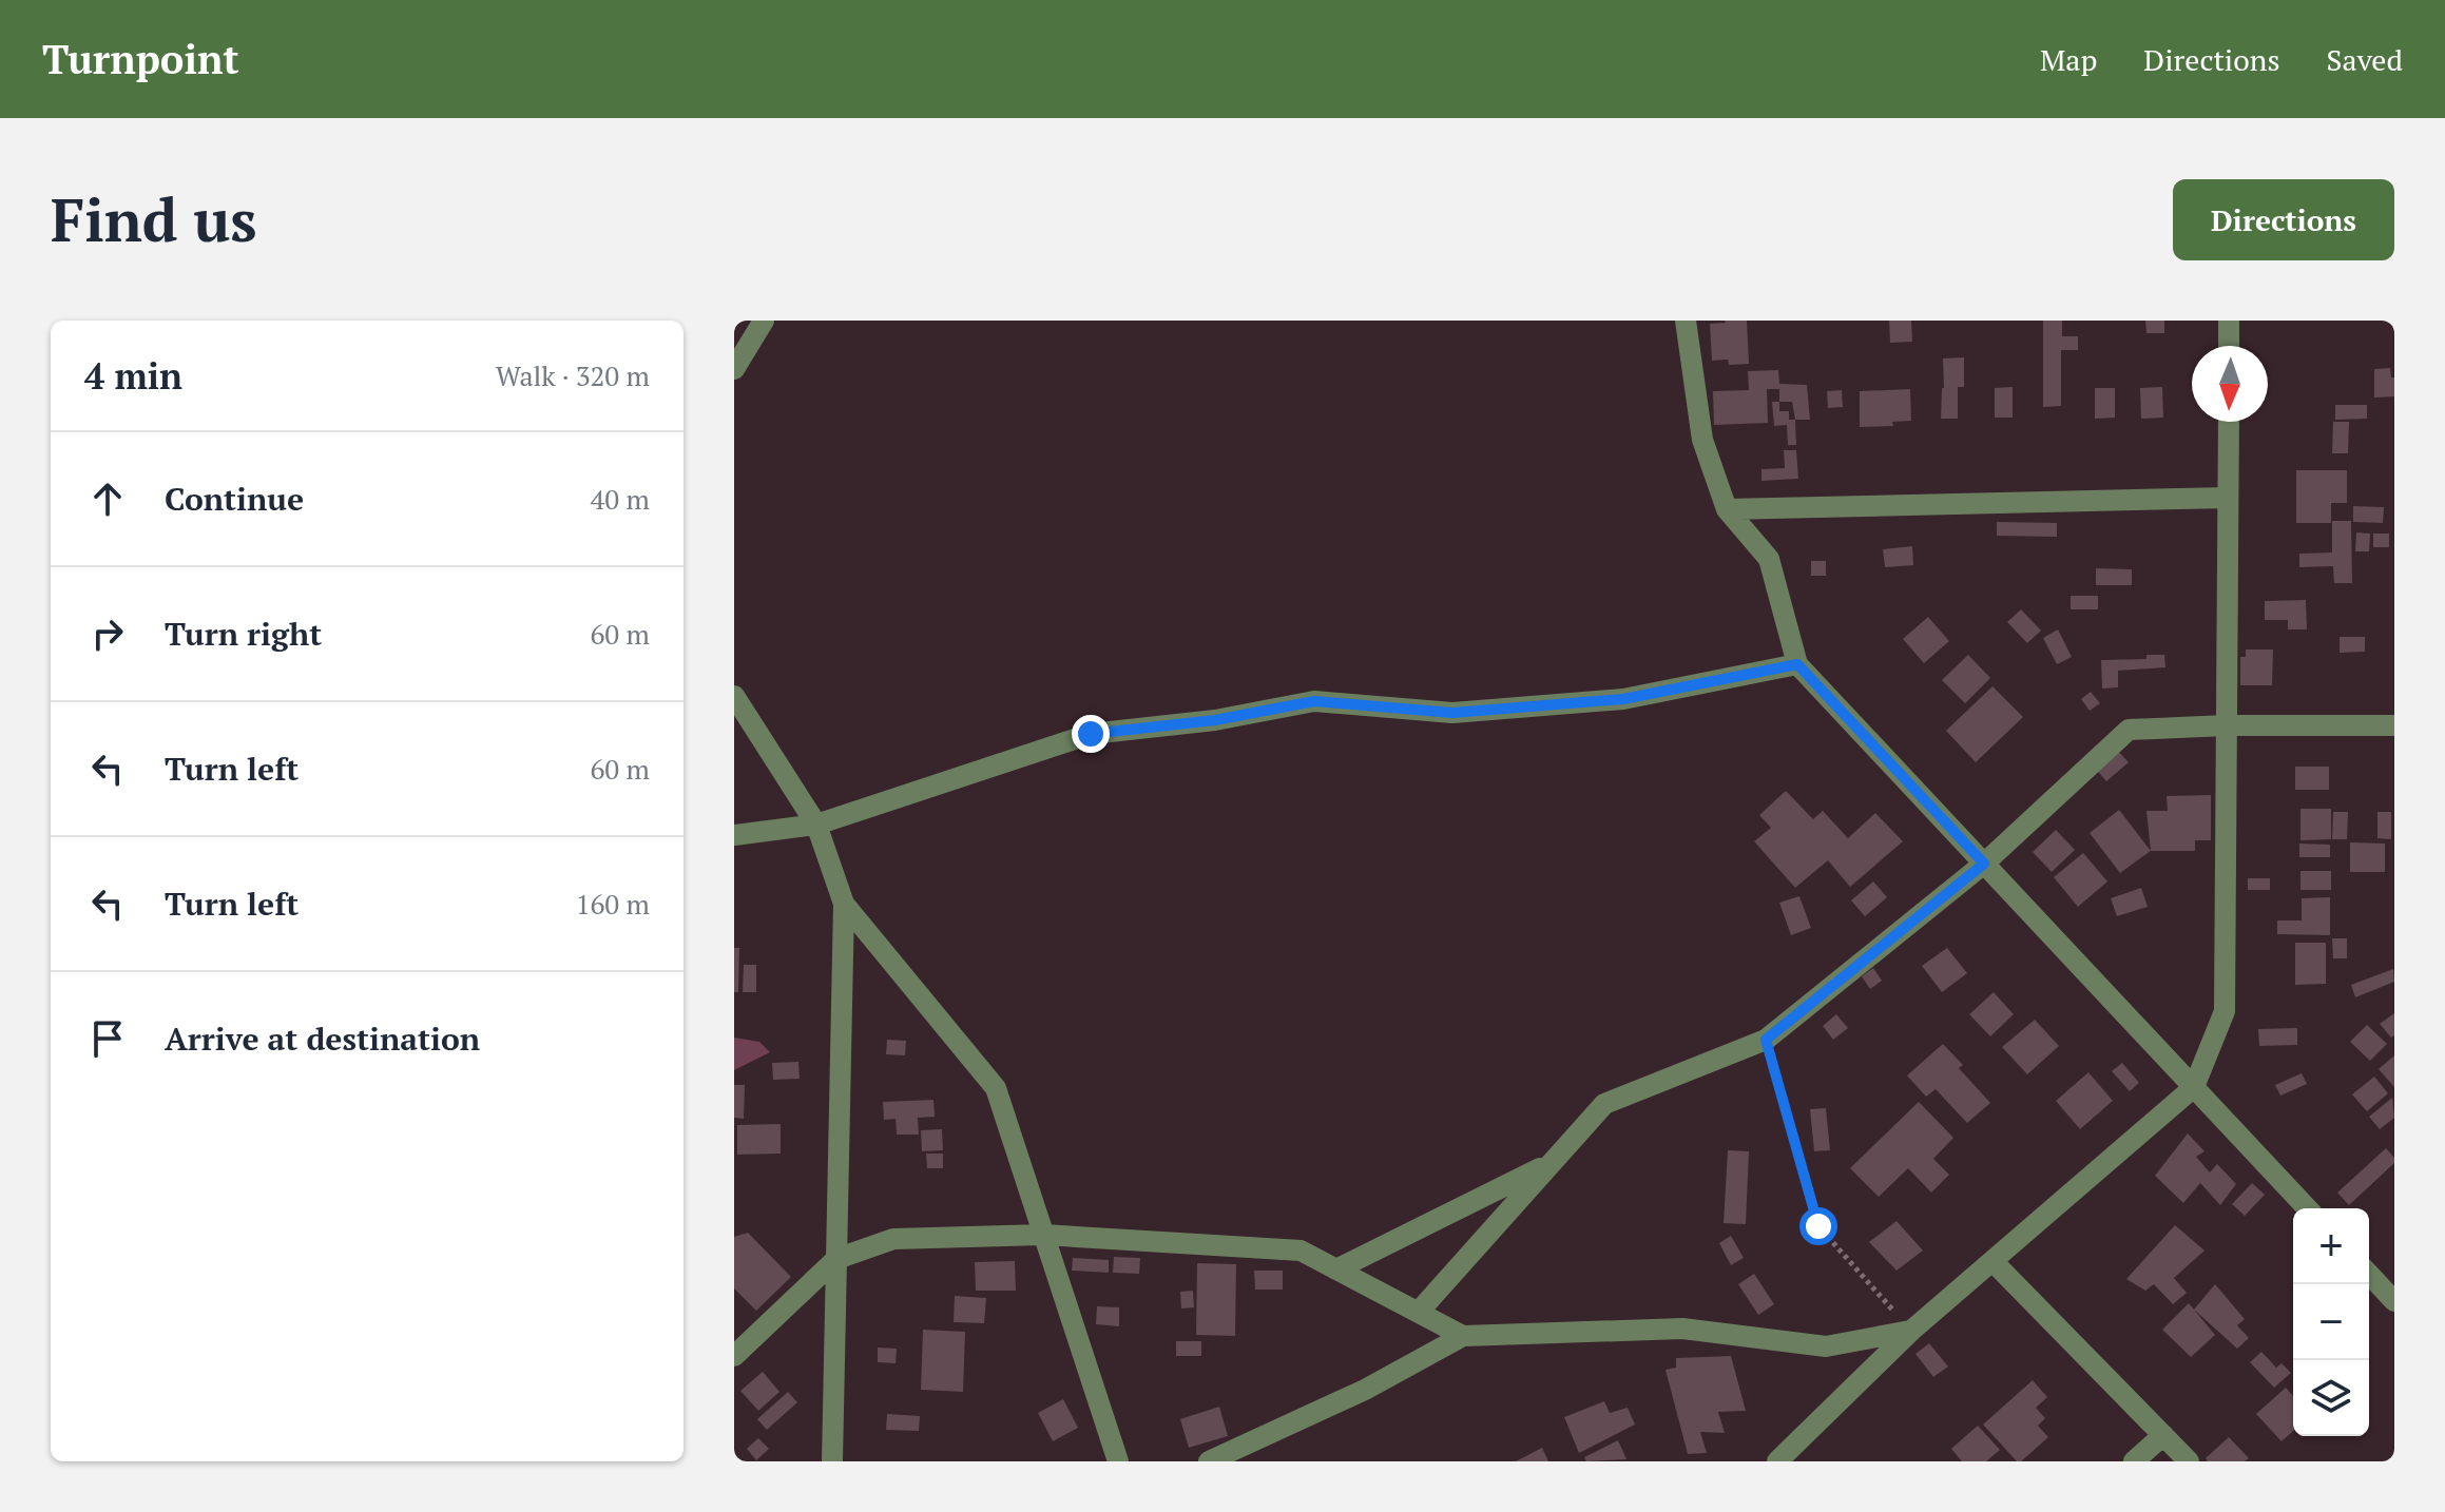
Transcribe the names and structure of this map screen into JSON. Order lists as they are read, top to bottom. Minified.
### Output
{"north":"bottom","page":{"header":"Turnpoint","nav":["Map","Directions","Saved"],"buttons":"Directions","title":"Find us","heading":["4 min","Walk · 320 m"],"list":[["Continue","40 m"],["Turn right","60 m"],["Turn left","60 m"],["Turn left","160 m"],"Arrive at destination"],"map_buttons":["+","−"]}}
